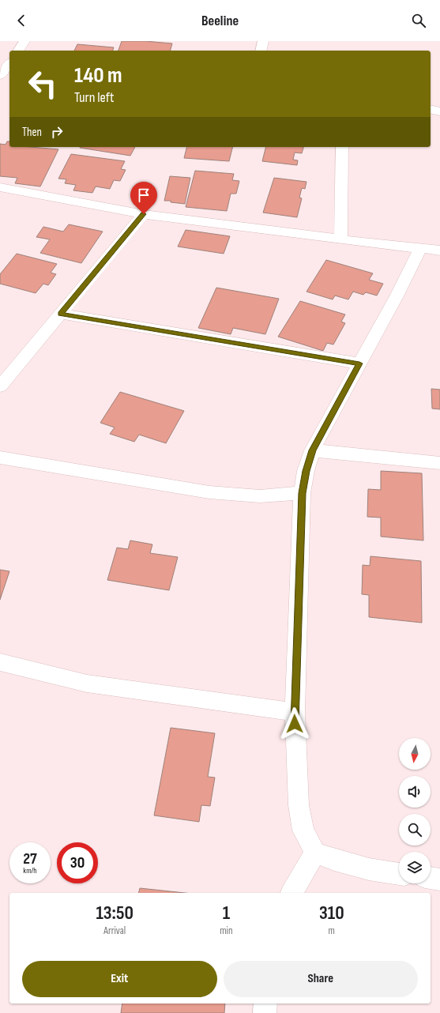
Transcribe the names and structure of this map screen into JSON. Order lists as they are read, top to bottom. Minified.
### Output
{"north":"bottom","page":{"header":"Beeline","turn":["140 m","Turn left"],"then":"Then","speed":"27 km/h","limit":"30","eta":["13:50","Arrival","1","min","310","m"],"buttons":["Exit","Share"]}}
